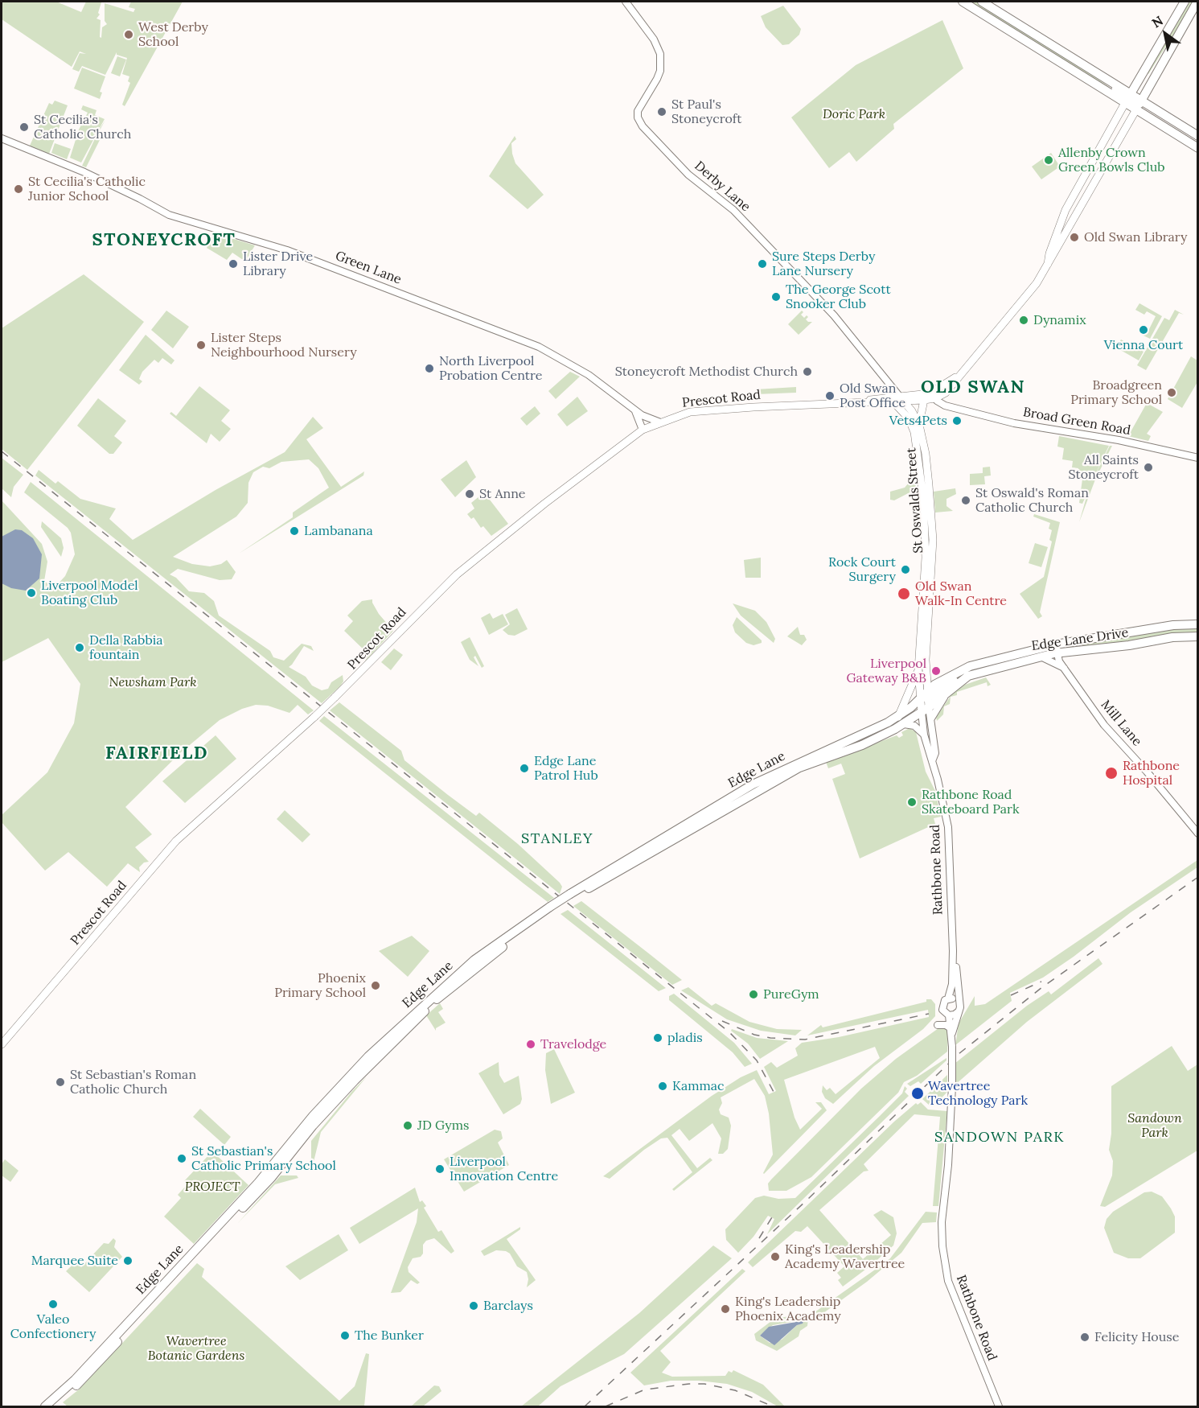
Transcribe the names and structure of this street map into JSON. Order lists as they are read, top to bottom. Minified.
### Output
{"streets":{"highway":["Edge Lane Drive","Edge Lane"],"main road":["Derby Lane","Green Lane","Prescot Road","Broad Green Road","St Oswalds Street","Mill Lane","Rathbone Road"]},"crossings":[["Derby Lane","Prescot Road"],["Derby Lane","St Oswalds Street"],["Green Lane","Prescot Road"],["Prescot Road","Broad Green Road"],["Prescot Road","St Oswalds Street"],["St Oswalds Street","Edge Lane Drive"],["St Oswalds Street","Edge Lane"],["St Oswalds Street","Rathbone Road"],["Edge Lane Drive","Mill Lane"],["Edge Lane Drive","Edge Lane"],["Edge Lane Drive","Rathbone Road"],["Edge Lane","Rathbone Road"]],"districts":["STONEYCROFT","OLD SWAN","FAIRFIELD","STANLEY","SANDOWN PARK"],"parks":["Doric Park","Newsham Park","Sandown Park","PROJECT","Wavertree Botanic Gardens"],"places":["West Derby School","St Paul's Stoneycroft","St Cecilia's Catholic Church","Allenby Crown Green Bowls Club","St Cecilia's Catholic Junior School","Old Swan Library","Lister Drive Library","Sure Steps Derby Lane Nursery","The George Scott Snooker Club","Dynamix","Vienna Court","Lister Steps Neighbourhood Nursery","North Liverpool Probation Centre","Stoneycroft Methodist Church","Broadgreen Primary School","Old Swan Post Office","Vets4Pets","All Saints Stoneycroft","St Anne","St Oswald's Roman Catholic Church","Lambanana","Rock Court Surgery","Liverpool Model Boating Club","Old Swan Walk-In Centre","Della Rabbia fountain","Liverpool Gateway B&B","Edge Lane Patrol Hub","Rathbone Hospital","Rathbone Road Skateboard Park","Phoenix Primary School","PureGym","pladis","Travelodge","St Sebastian's Roman Catholic Church","Kammac","Wavertree Technology Park","JD Gyms","St Sebastian's Catholic Primary School","Liverpool Innovation Centre","King's Leadership Academy Wavertree","Marquee Suite","Valeo Confectionery","Barclays","King's Leadership Phoenix Academy","The Bunker","Felicity House"],"north":"top left"}
